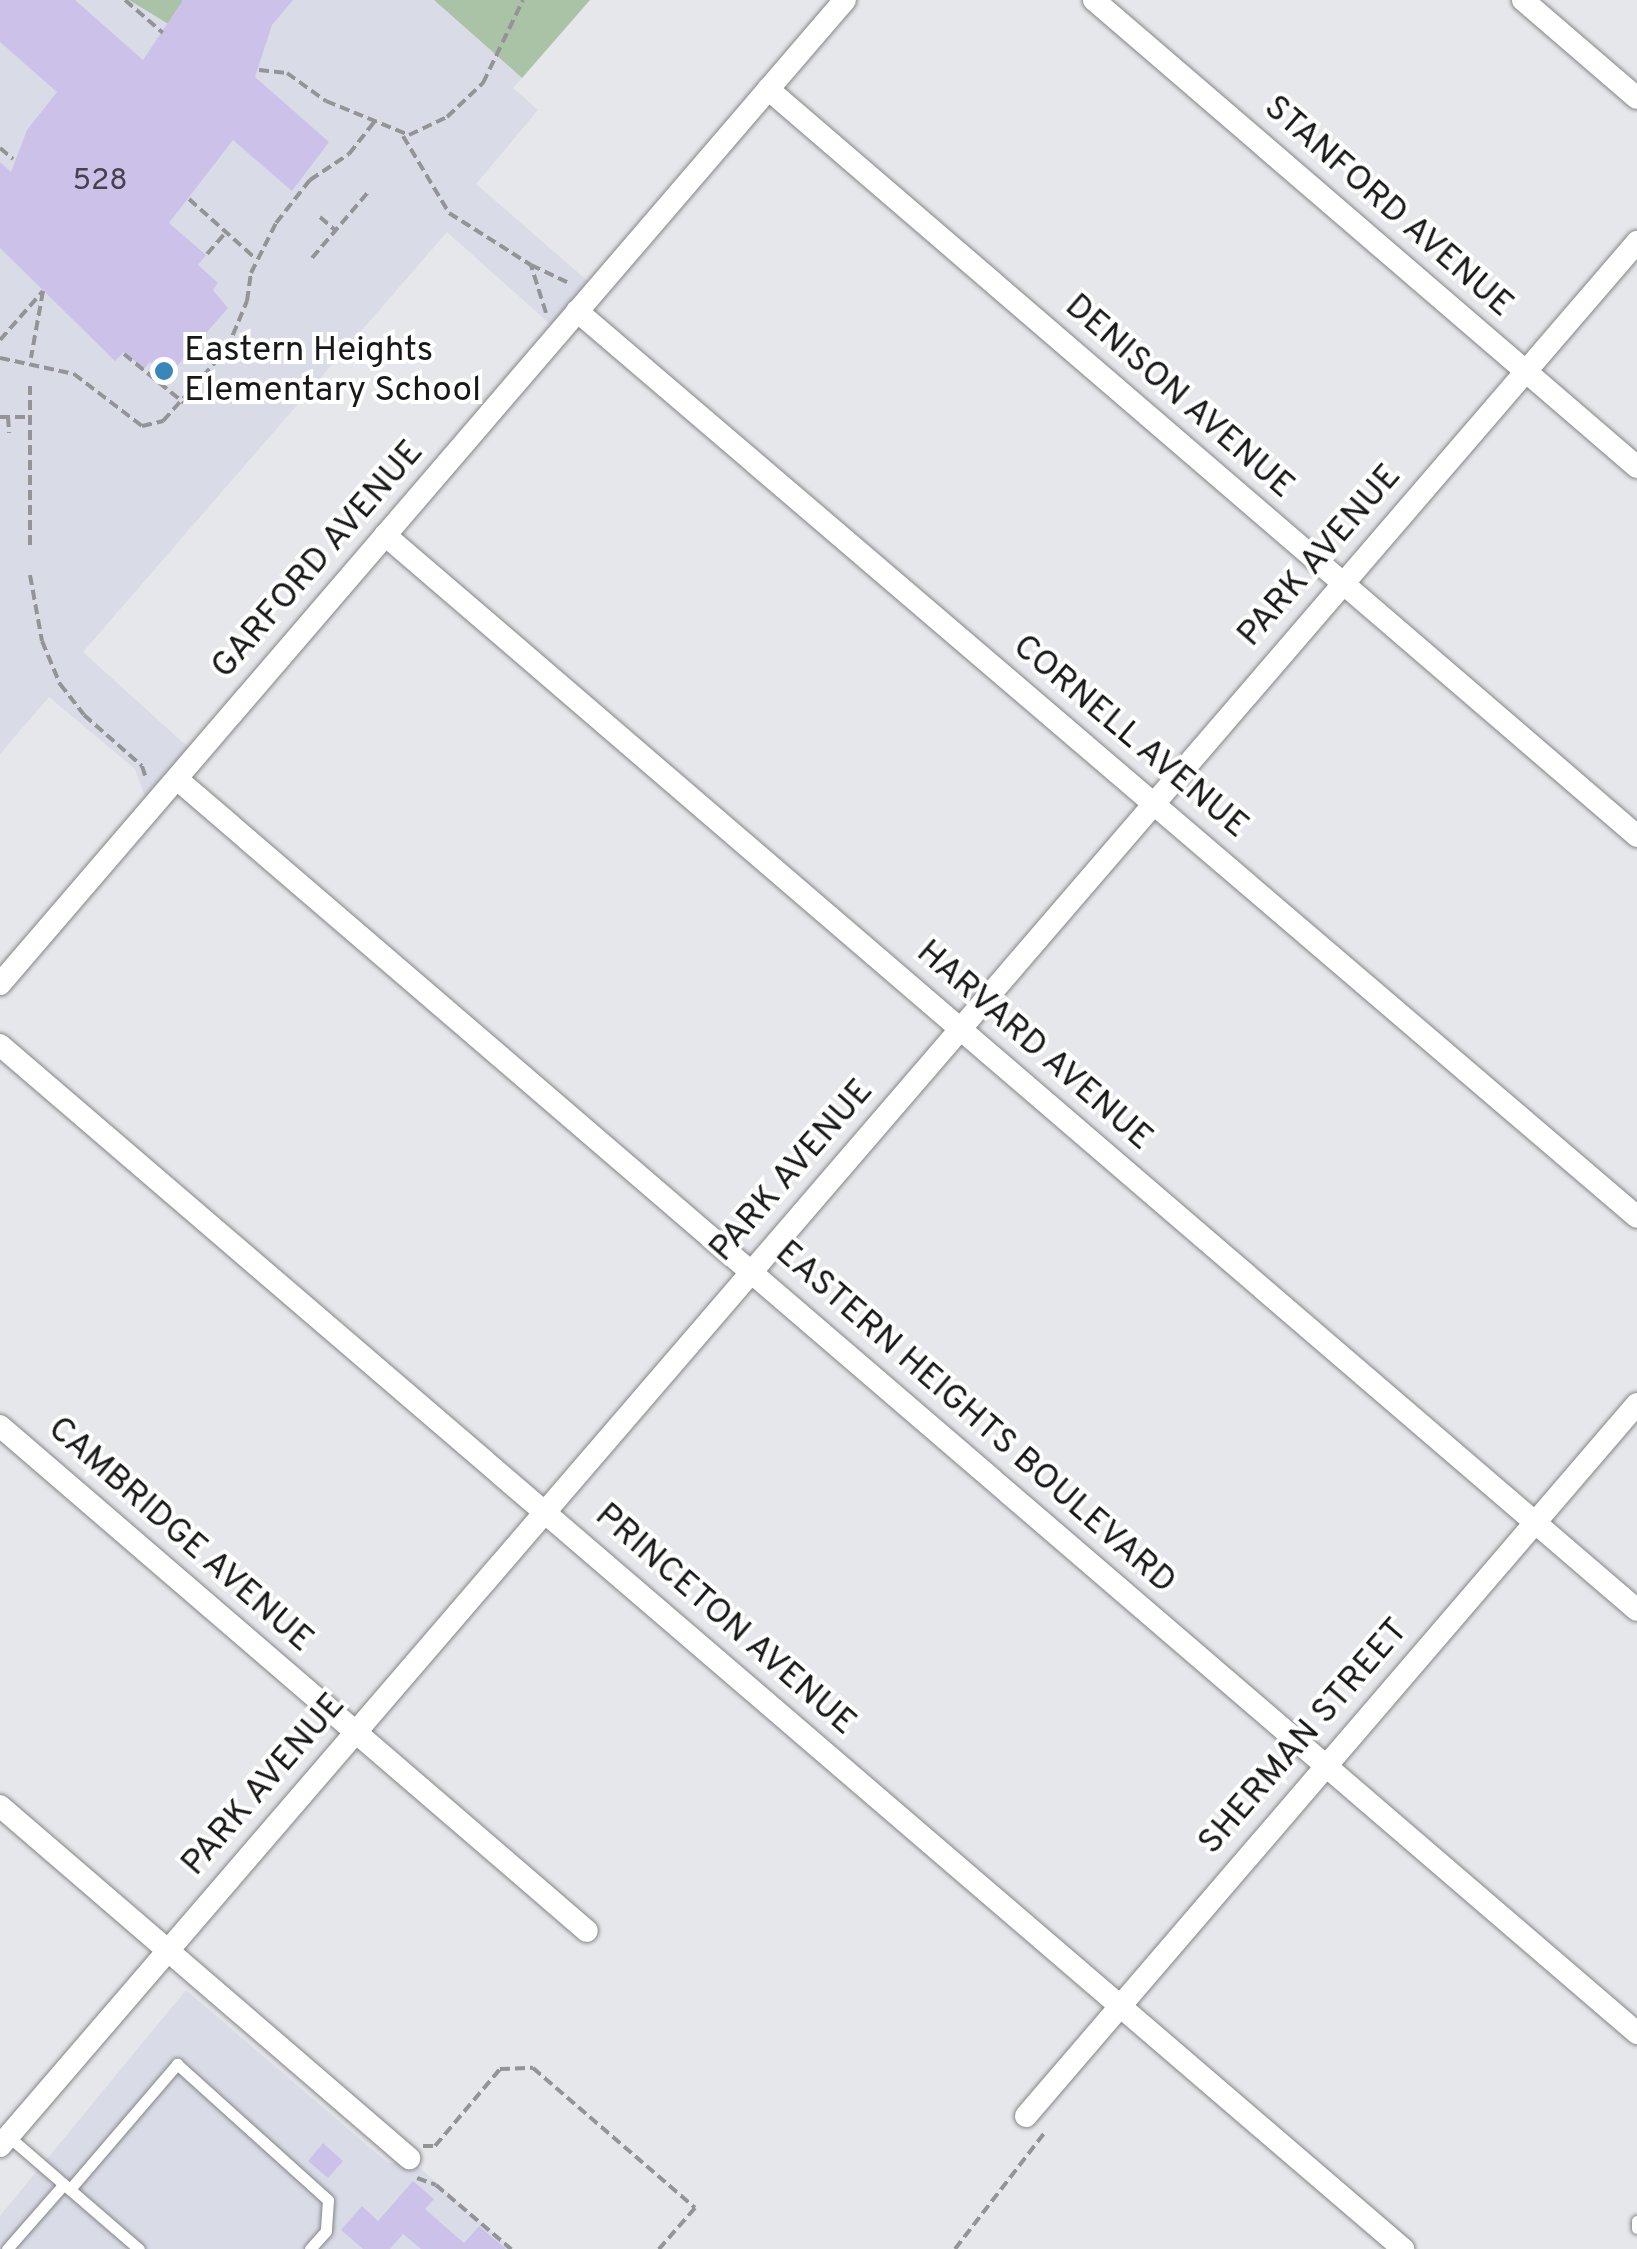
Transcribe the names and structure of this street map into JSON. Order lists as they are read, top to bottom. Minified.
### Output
{"streets":{"street":["STANFORD AVENUE","DENISON AVENUE","PARK AVENUE","GARFORD AVENUE","CORNELL AVENUE","HARVARD AVENUE","EASTERN HEIGHTS BOULEVARD","CAMBRIDGE AVENUE","PRINCETON AVENUE","SHERMAN STREET"]},"crossings":[["STANFORD AVENUE","PARK AVENUE"],["DENISON AVENUE","PARK AVENUE"],["DENISON AVENUE","GARFORD AVENUE"],["PARK AVENUE","CORNELL AVENUE"],["PARK AVENUE","HARVARD AVENUE"],["PARK AVENUE","EASTERN HEIGHTS BOULEVARD"],["PARK AVENUE","CAMBRIDGE AVENUE"],["PARK AVENUE","PRINCETON AVENUE"],["GARFORD AVENUE","CORNELL AVENUE"],["GARFORD AVENUE","HARVARD AVENUE"],["GARFORD AVENUE","EASTERN HEIGHTS BOULEVARD"],["HARVARD AVENUE","SHERMAN STREET"],["EASTERN HEIGHTS BOULEVARD","SHERMAN STREET"],["PRINCETON AVENUE","SHERMAN STREET"]],"places":["Eastern Heights Elementary School"],"house_numbers":["528"]}
